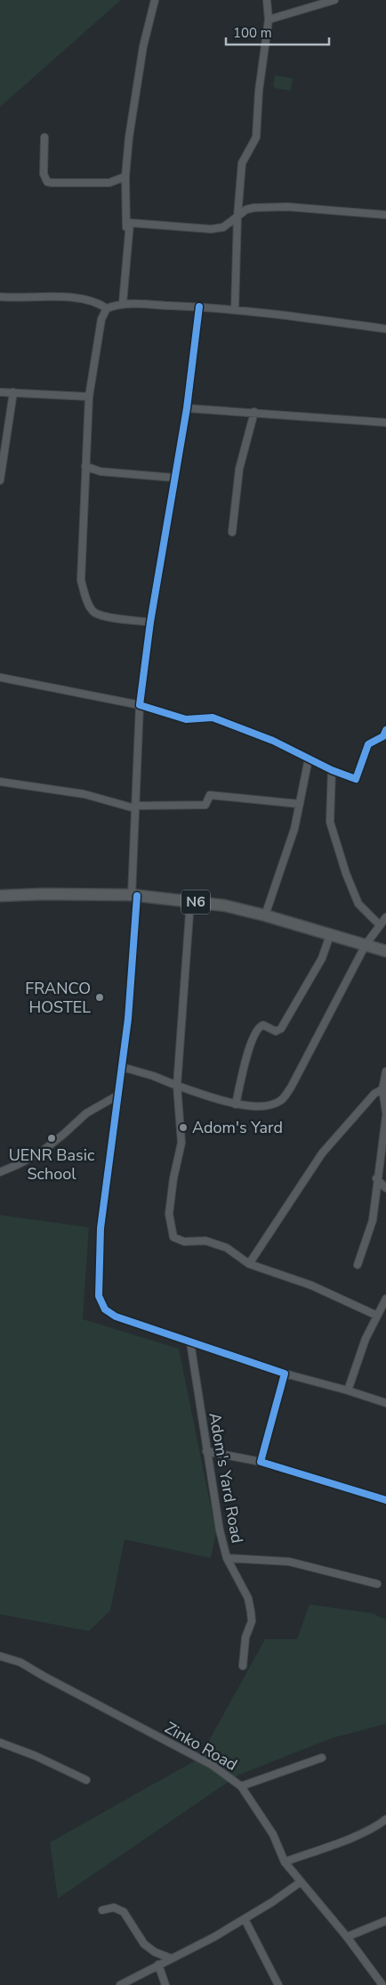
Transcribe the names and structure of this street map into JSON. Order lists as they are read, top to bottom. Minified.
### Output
{"streets":{"main road":["N6"],"street":["Adom's Yard Road","Zinko Road"]},"places":["FRANCO HOSTEL","Adom's Yard","UENR Basic School"],"scale_bar":"100 m"}
